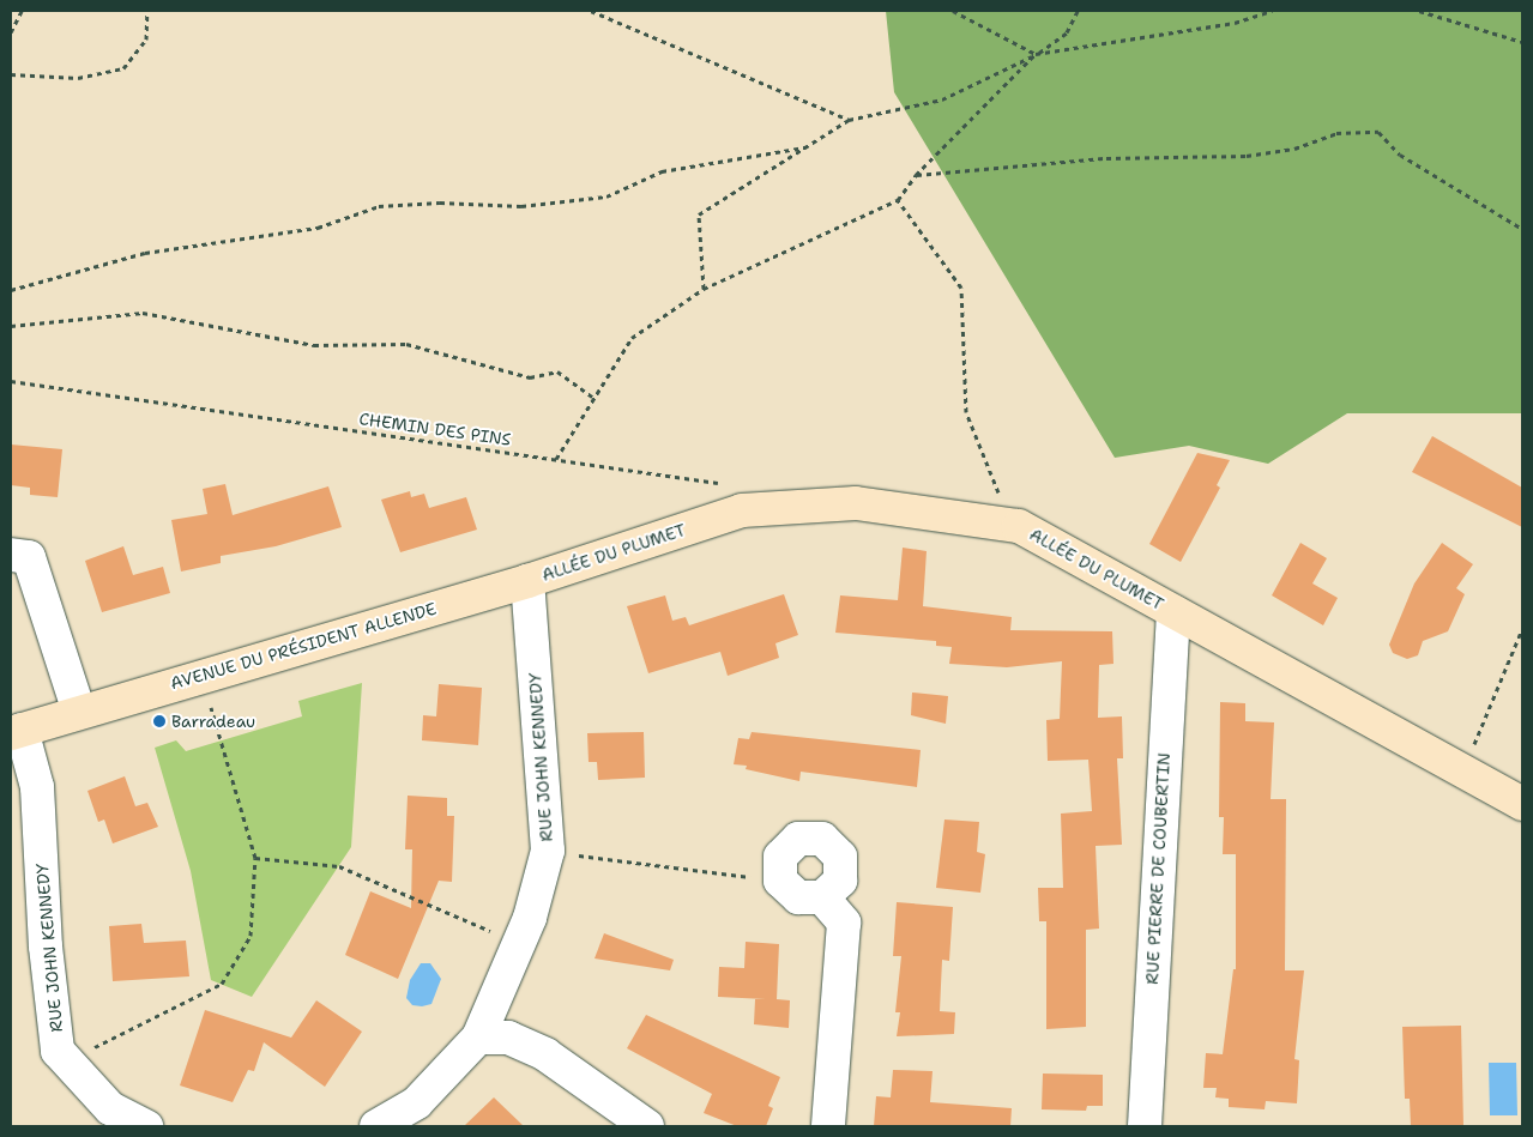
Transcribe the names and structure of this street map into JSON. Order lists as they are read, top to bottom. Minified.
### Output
{"streets":{"street":["ALLÉE DU PLUMET","AVENUE DU PRÉSIDENT ALLENDE","RUE JOHN KENNEDY","RUE PIERRE DE COUBERTIN"],"path":["CHEMIN DES PINS"]},"crossings":[["ALLÉE DU PLUMET","AVENUE DU PRÉSIDENT ALLENDE"],["ALLÉE DU PLUMET","RUE JOHN KENNEDY"],["ALLÉE DU PLUMET","RUE PIERRE DE COUBERTIN"],["AVENUE DU PRÉSIDENT ALLENDE","RUE JOHN KENNEDY"]],"places":["Barradeau"]}
